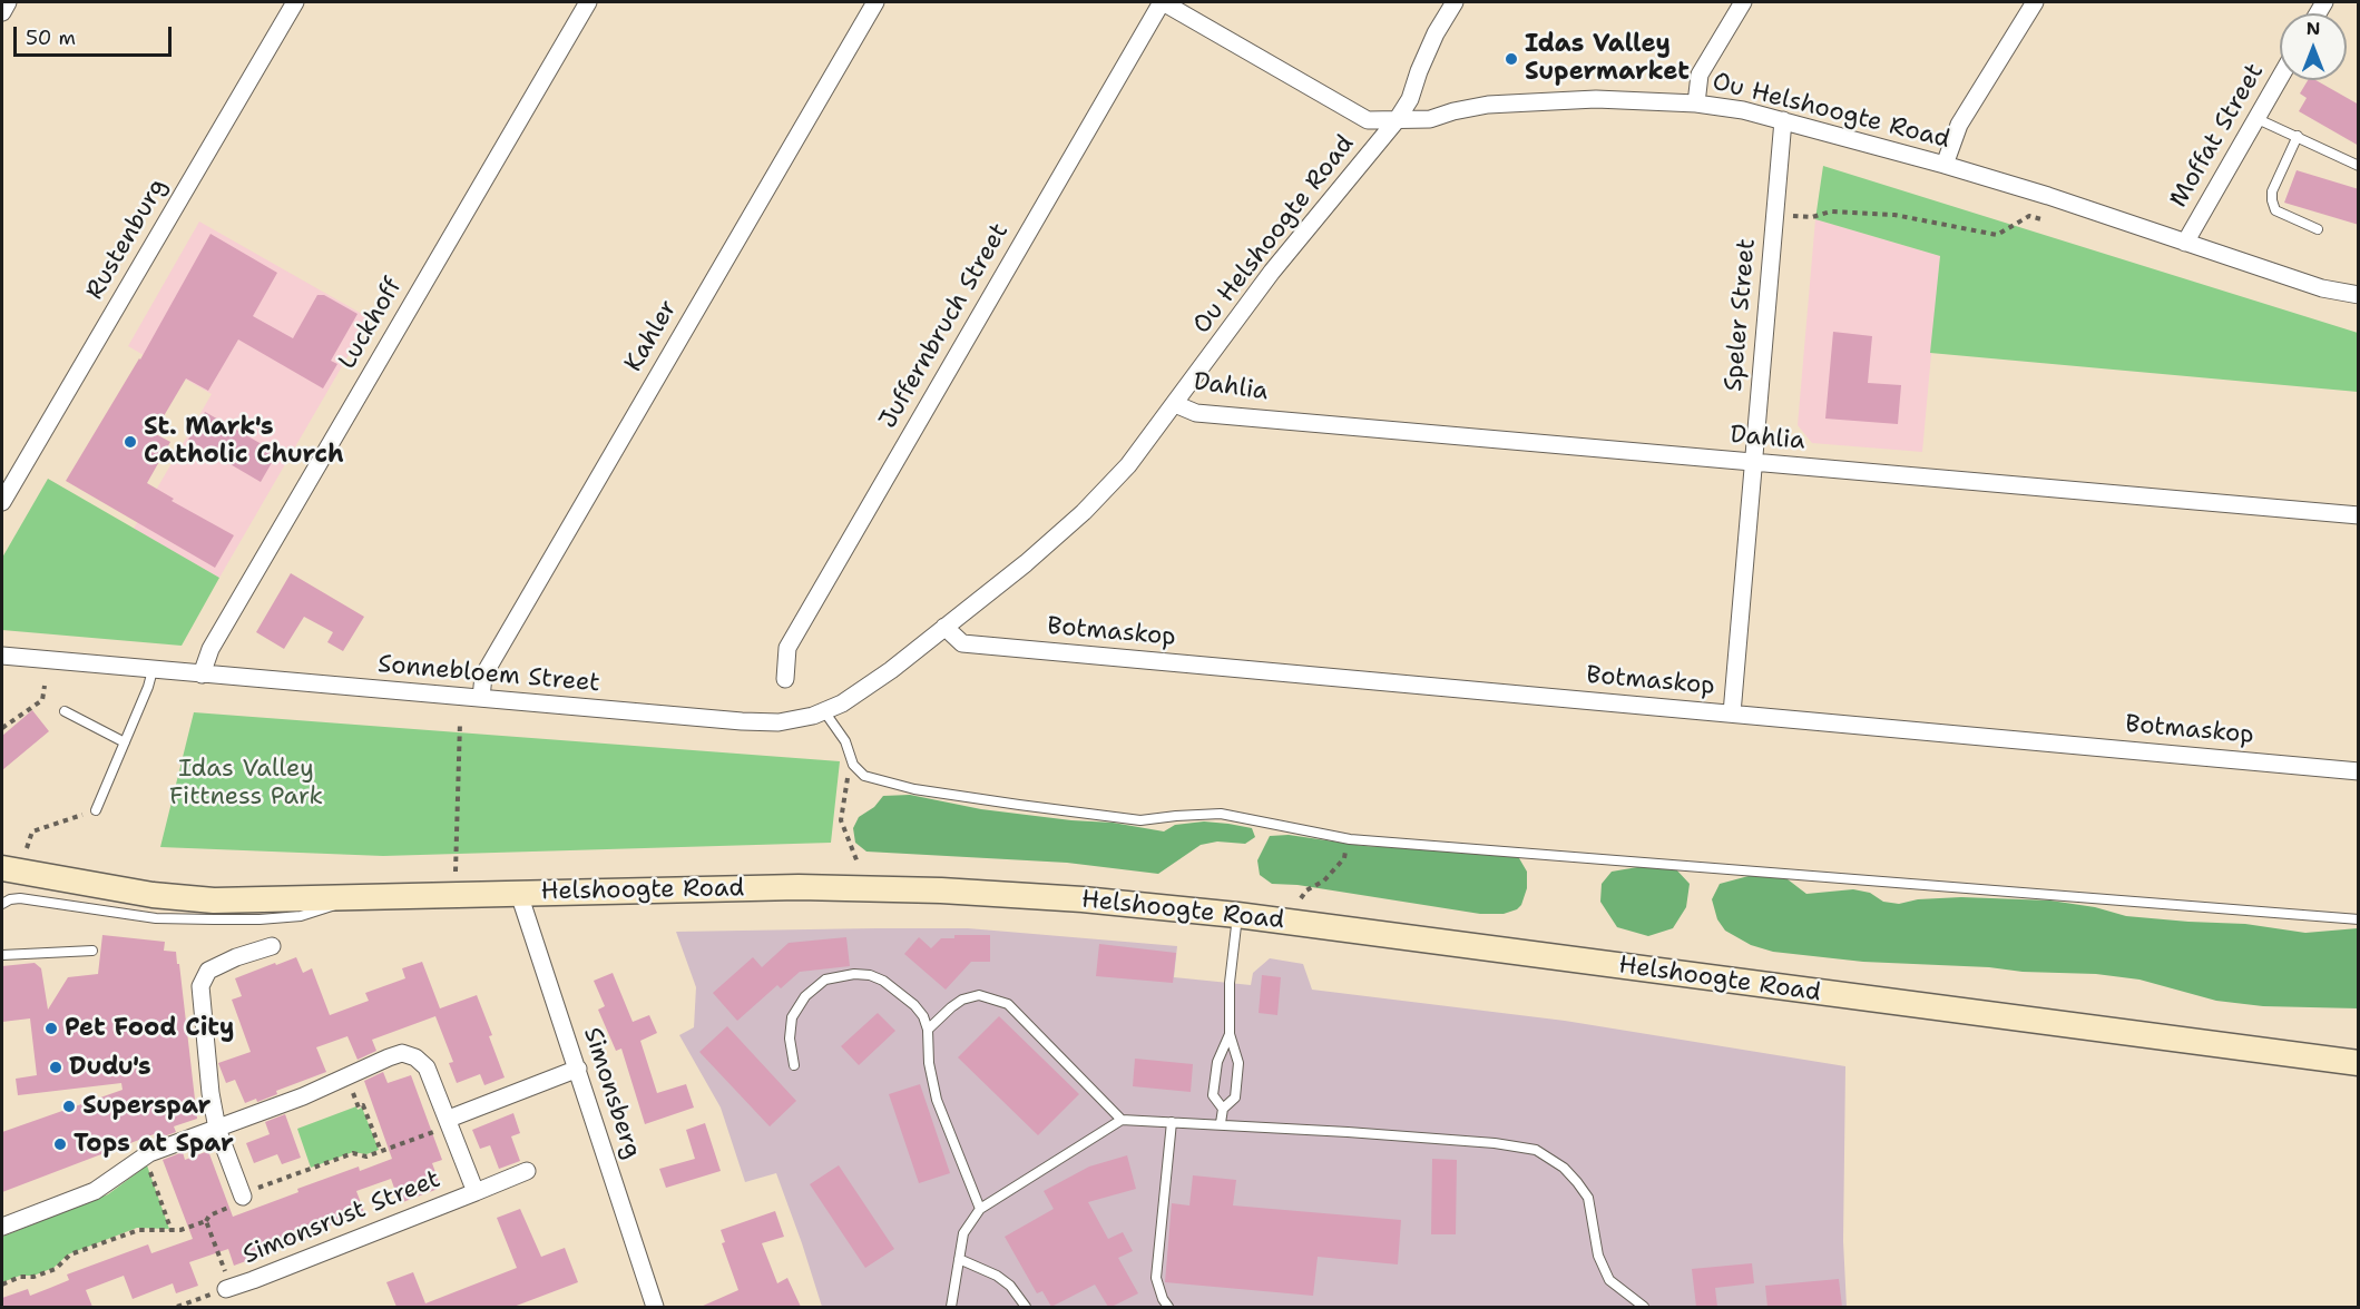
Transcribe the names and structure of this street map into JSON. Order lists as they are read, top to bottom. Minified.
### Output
{"streets":{"main road":["Helshoogte Road"],"street":["Ou Helshoogte Road","Moffat Street","Rustenburg","Speler Street","Luckhoff","Juffernbruch Street","Kahler","Dahlia","Botmaskop","Sonnebloem Street","Simonsberg","Simonsrust Street"]},"crossings":[["Ou Helshoogte Road","Moffat Street"],["Ou Helshoogte Road","Speler Street"],["Ou Helshoogte Road","Dahlia"],["Ou Helshoogte Road","Botmaskop"],["Ou Helshoogte Road","Sonnebloem Street"],["Speler Street","Dahlia"],["Speler Street","Botmaskop"],["Luckhoff","Sonnebloem Street"],["Kahler","Sonnebloem Street"],["Botmaskop","Sonnebloem Street"],["Helshoogte Road","Simonsberg"]],"parks":["Idas Valley Fittness Park"],"places":["Idas Valley Supermarket","St. Mark's Catholic Church","Pet Food City","Dudu's","Superspar","Tops at Spar"],"scale_bar":"50 m","north":"top"}
